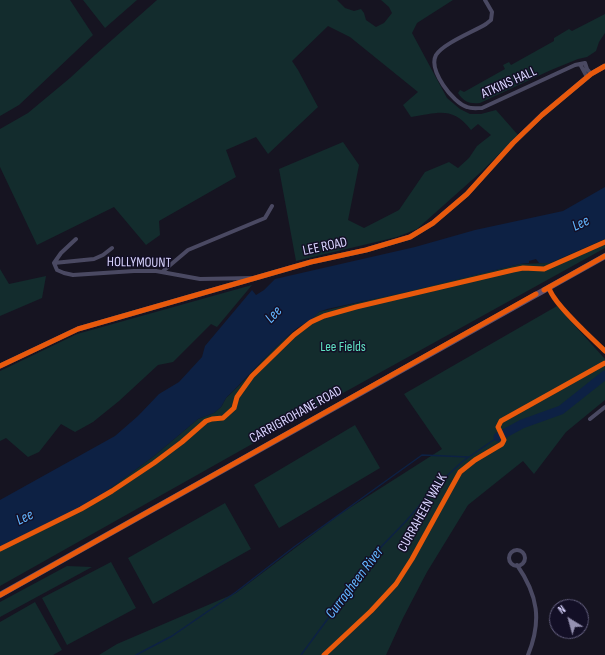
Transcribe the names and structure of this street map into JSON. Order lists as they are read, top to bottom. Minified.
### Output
{"streets":{"highway":["CARRIGROHANE ROAD"],"street":["ATKINS HALL","LEE ROAD","HOLLYMOUNT"],"cycle path":["CURRAHEEN WALK"]},"crossings":[["ATKINS HALL","LEE ROAD"],["LEE ROAD","HOLLYMOUNT"]],"water":["Lee","Curragheen River"],"parks":["Lee Fields"],"north":"top left"}
